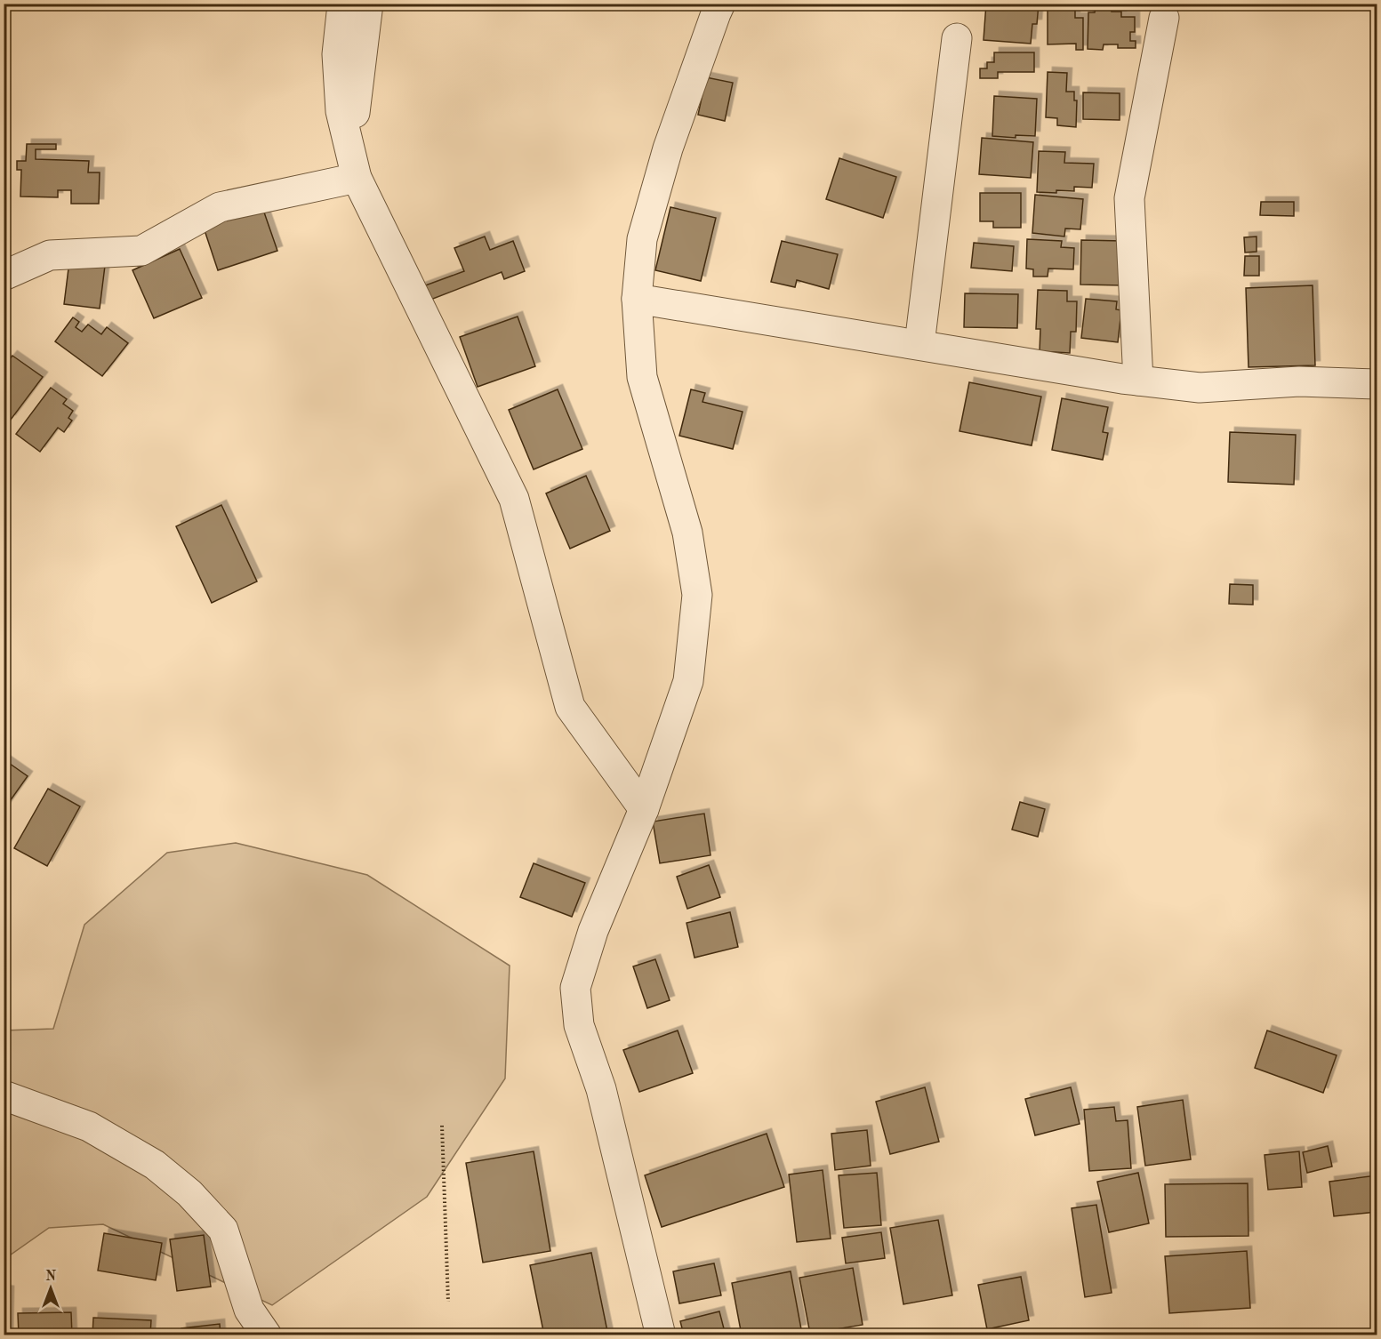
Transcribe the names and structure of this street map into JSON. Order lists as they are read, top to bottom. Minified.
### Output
{"north":"top"}
